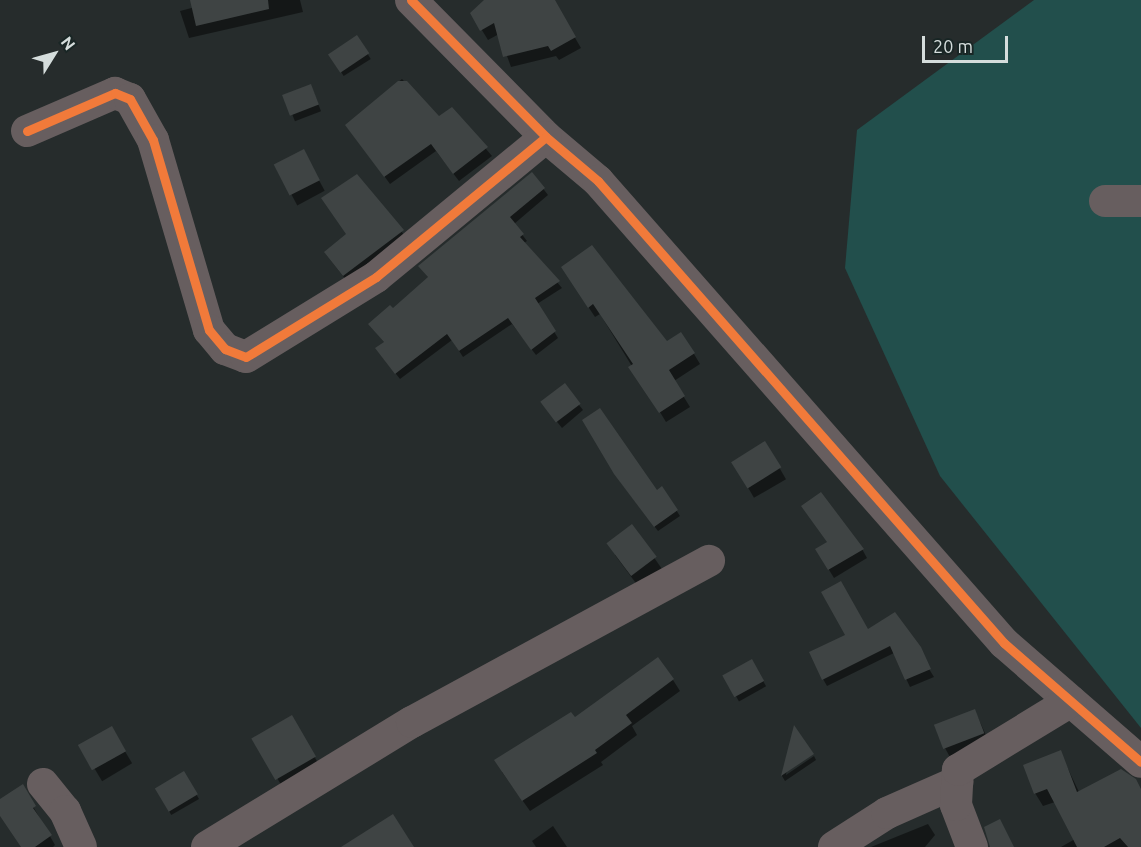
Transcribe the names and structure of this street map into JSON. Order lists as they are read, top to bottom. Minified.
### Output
{"scale_bar":"20 m","north":"top right"}
